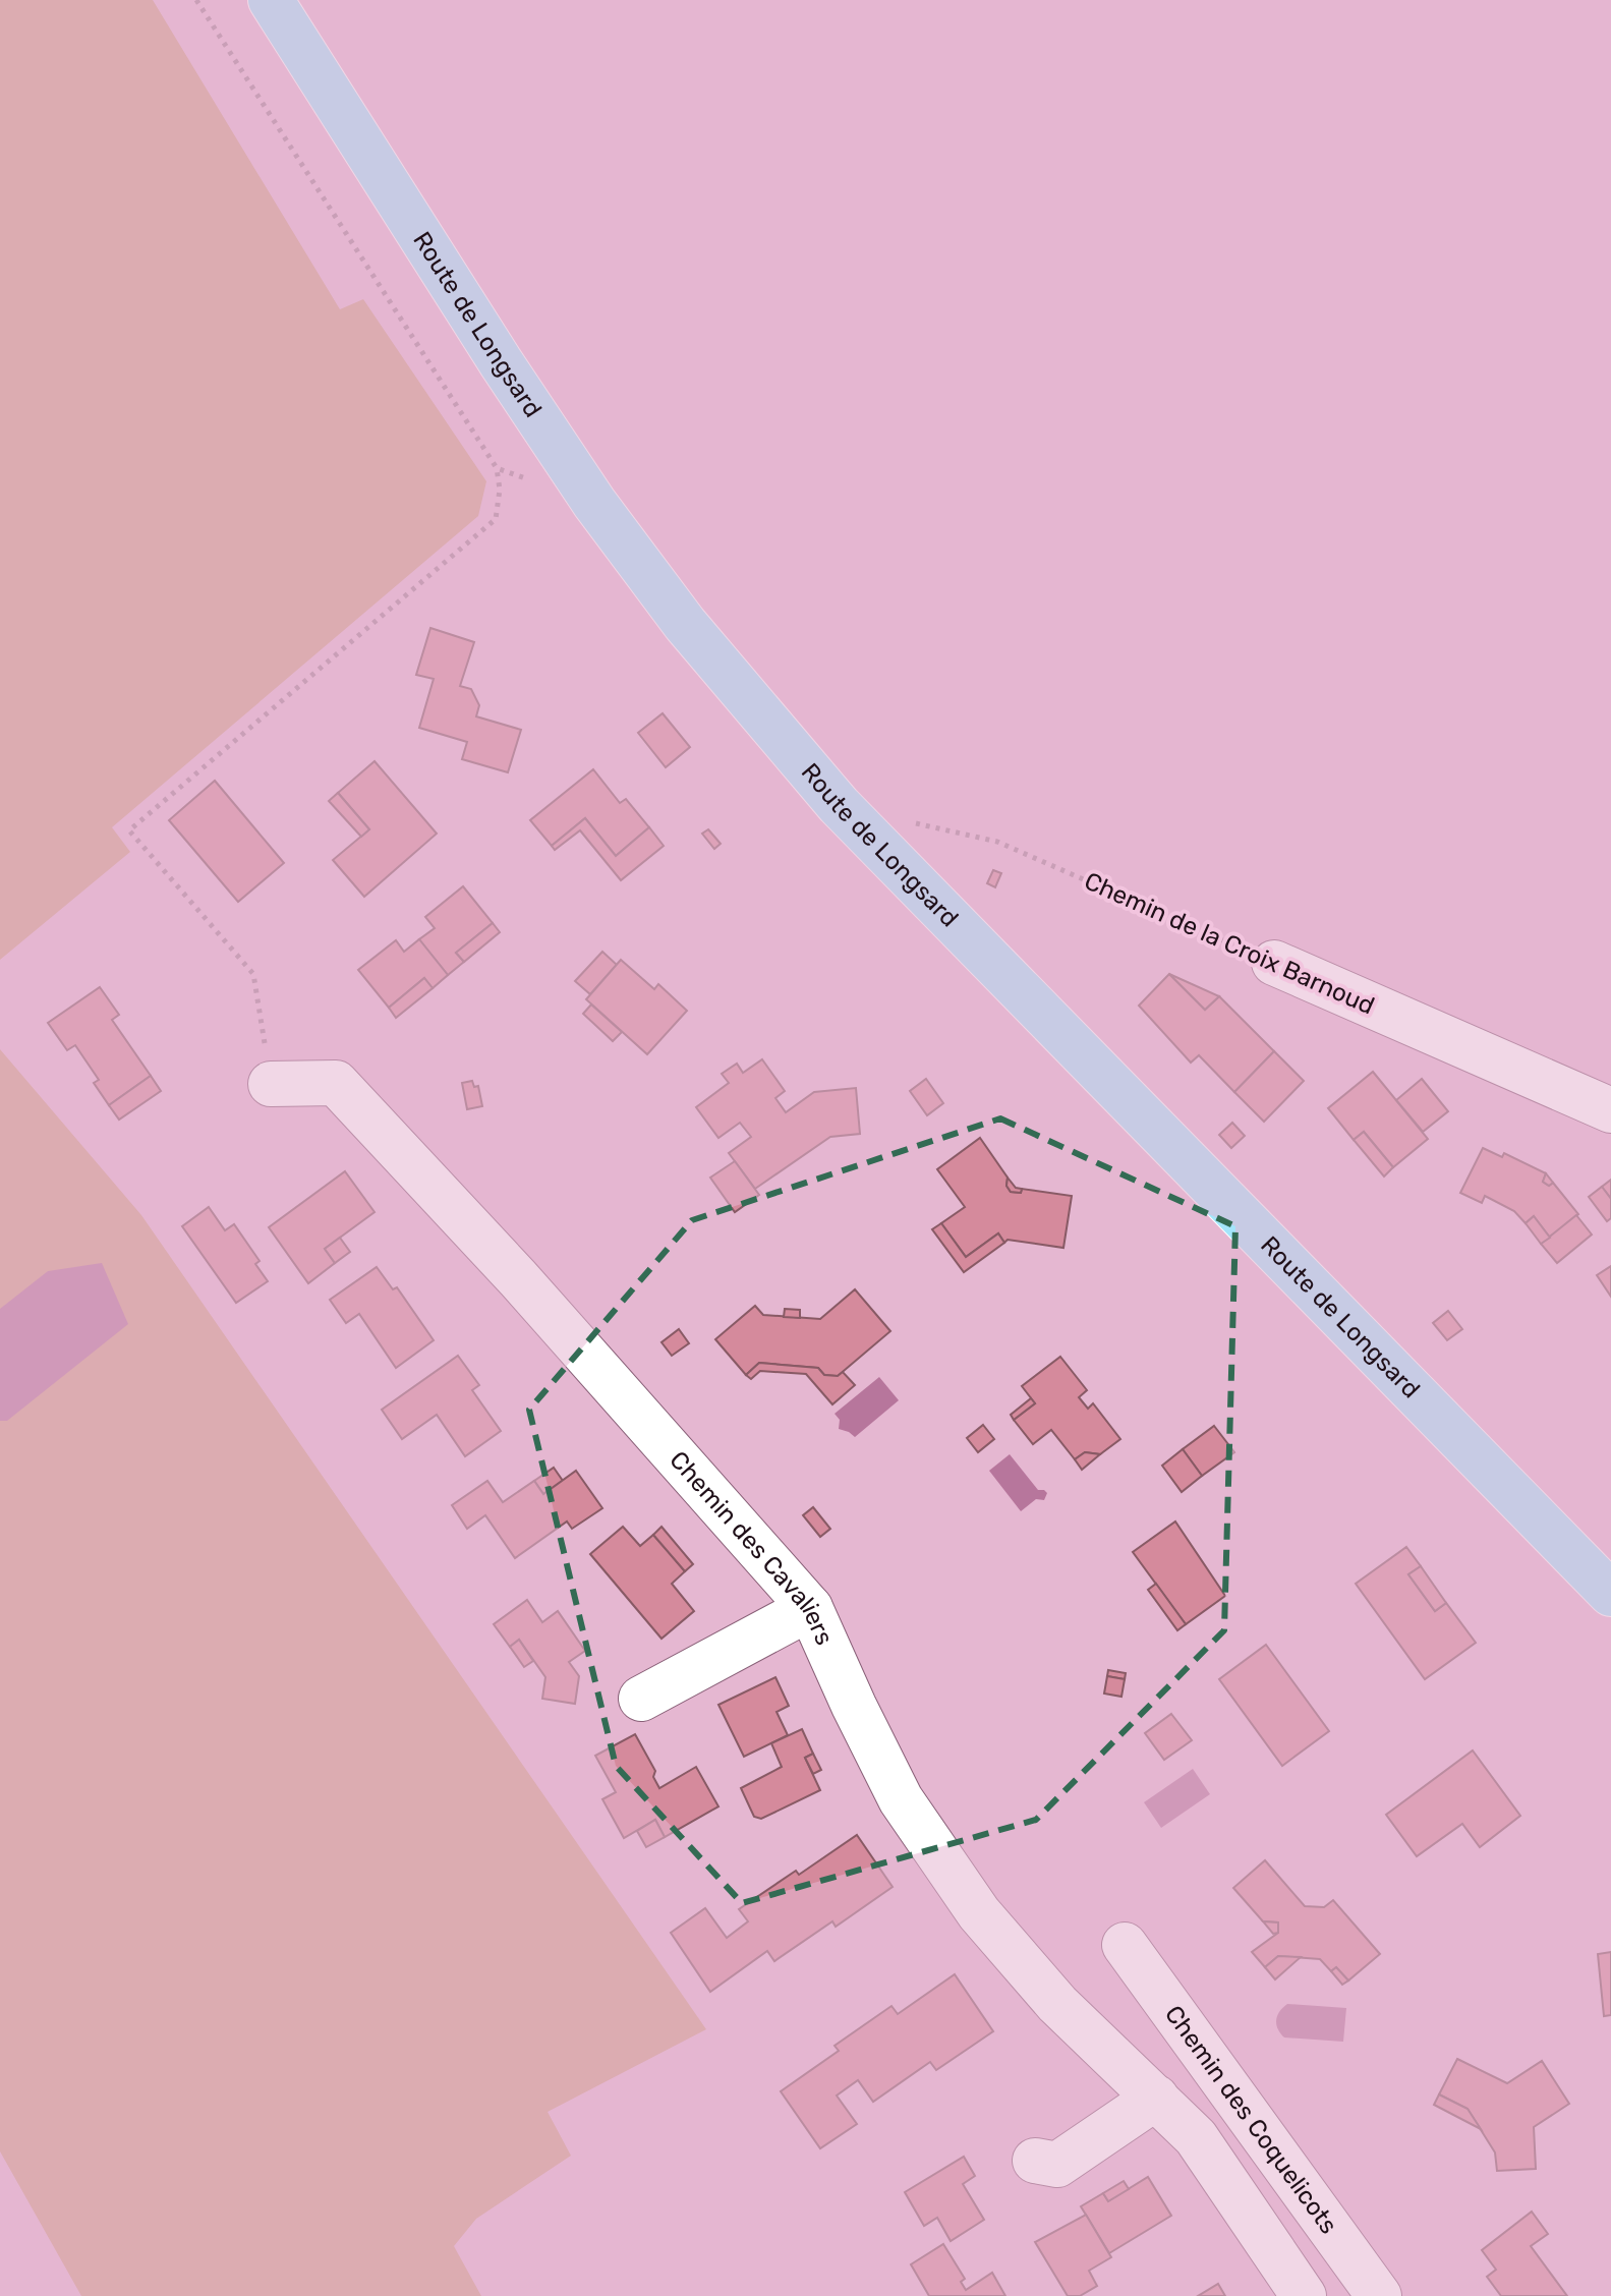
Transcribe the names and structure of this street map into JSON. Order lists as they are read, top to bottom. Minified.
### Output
{"streets":{"main road":["Route de Longsard"],"street":["Chemin de la Croix Barnoud","Chemin des Cavaliers","Chemin des Coquelicots"]}}
